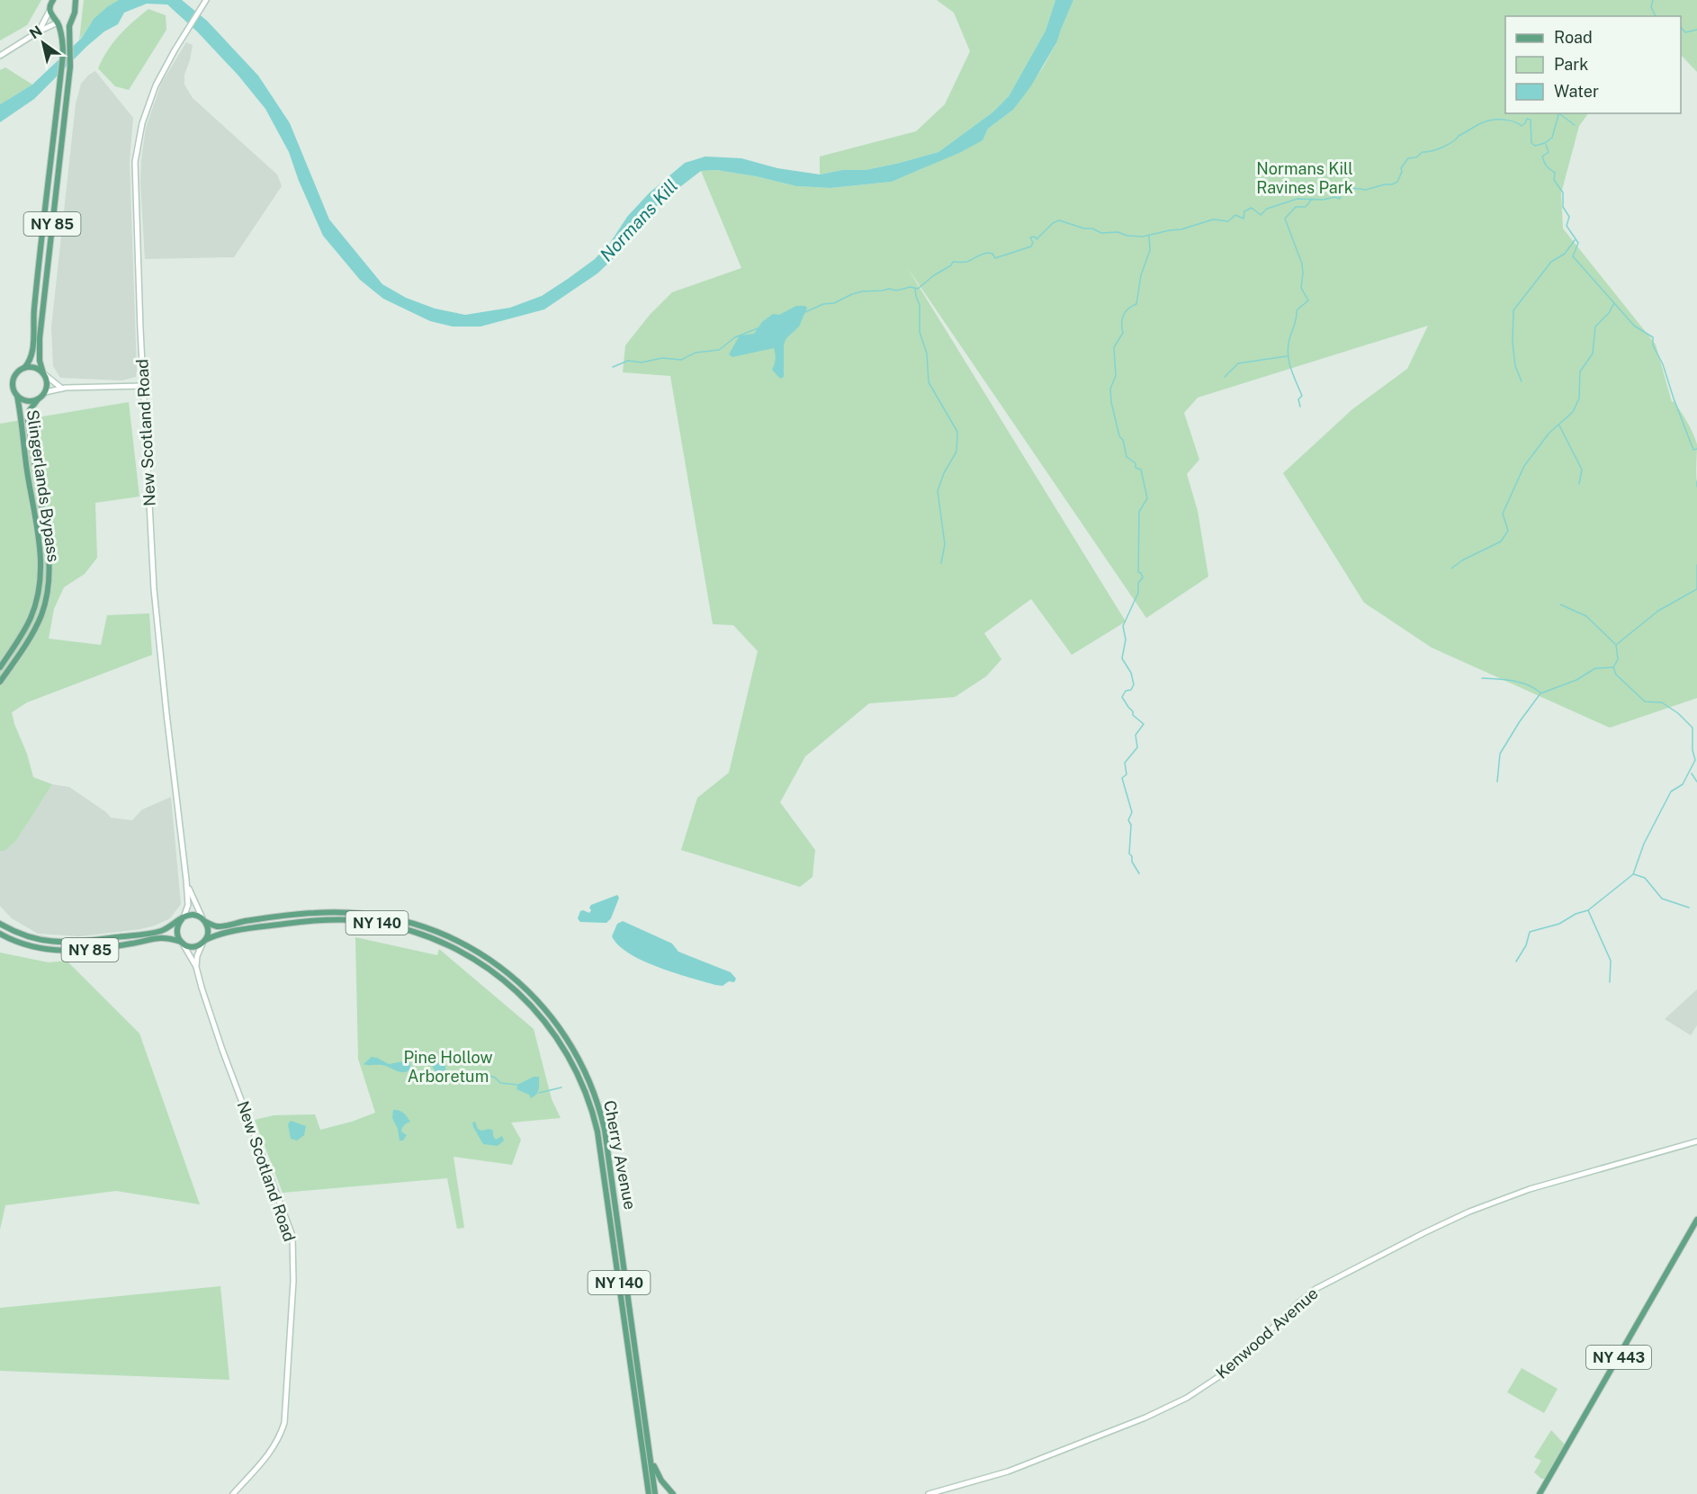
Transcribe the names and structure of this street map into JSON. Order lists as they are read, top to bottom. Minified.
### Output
{"streets":{"main road":["NY 85","New Scotland Road","Slingerlands Bypass","NY 140","Cherry Avenue","Kenwood Avenue","NY 443"]},"crossings":[["NY 85","New Scotland Road"],["NY 85","Slingerlands Bypass"],["NY 85","Cherry Avenue"],["New Scotland Road","Cherry Avenue"],["NY 140","Cherry Avenue"]],"water":["Normans Kill"],"parks":["Normans Kill Ravines Park","Pine Hollow Arboretum"],"legend":["Road","Park","Water"],"north":"top left"}
